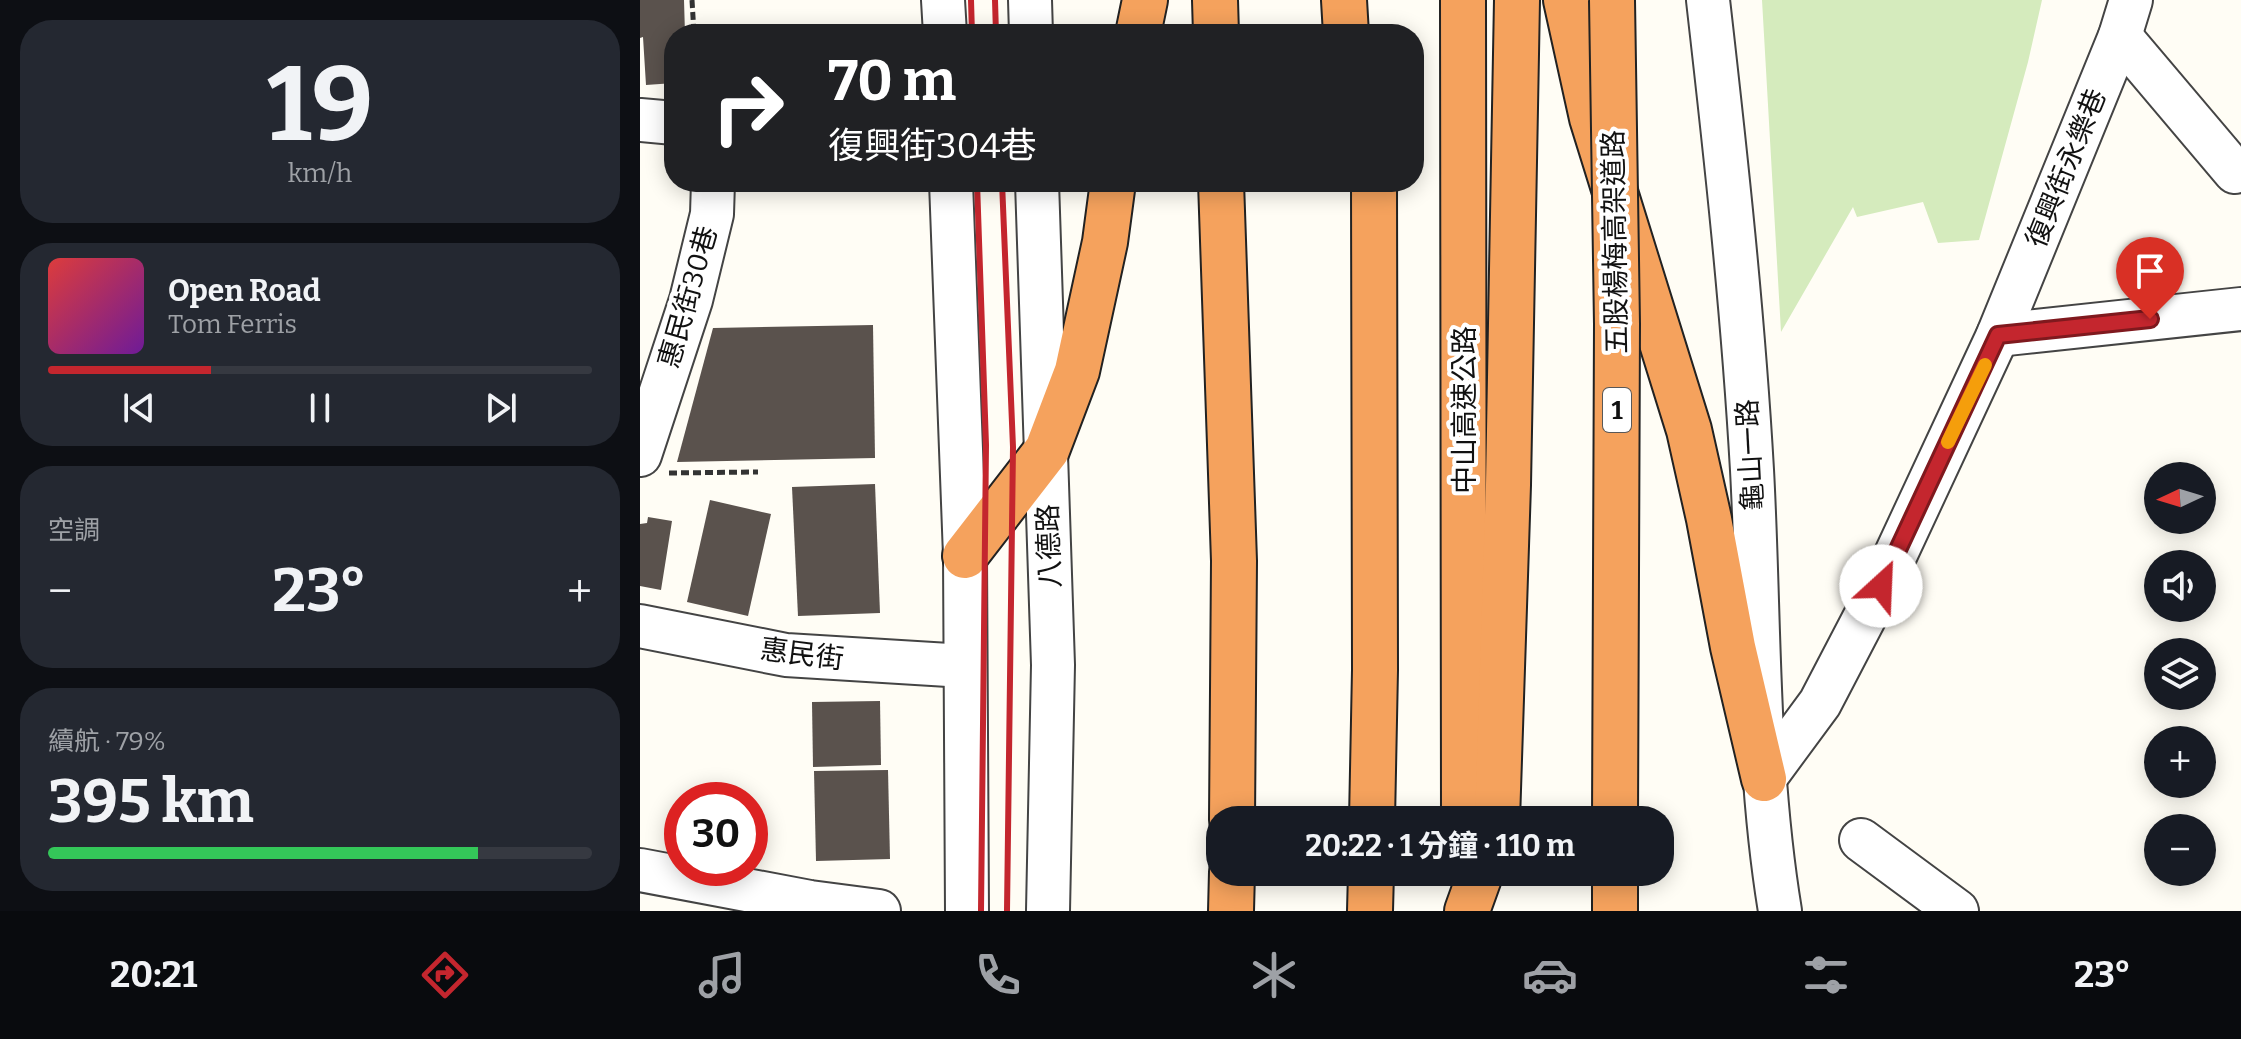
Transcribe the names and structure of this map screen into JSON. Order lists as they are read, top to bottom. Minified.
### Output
{"streets":{"highway":["五股楊梅高架道路","中山高速公路","1"],"street":["復興街永樂巷","惠民街30巷","龜山一路","八德路","惠民街"]},"crossings":[["復興街永樂巷","龜山一路"]],"north":"left","page":{"tile":[["19","km/h"],"空調",["續航 · 79%","395 km"]],"turn":["70 m","復興街304巷"],"song":["Open Road","Tom Ferris"],"map_buttons":["+","−"],"heat":["−","23°","+"],"limit":"30","trip":"20:22 · 1 分鐘 · 110 m","tabs":["20:21","23°"]}}
